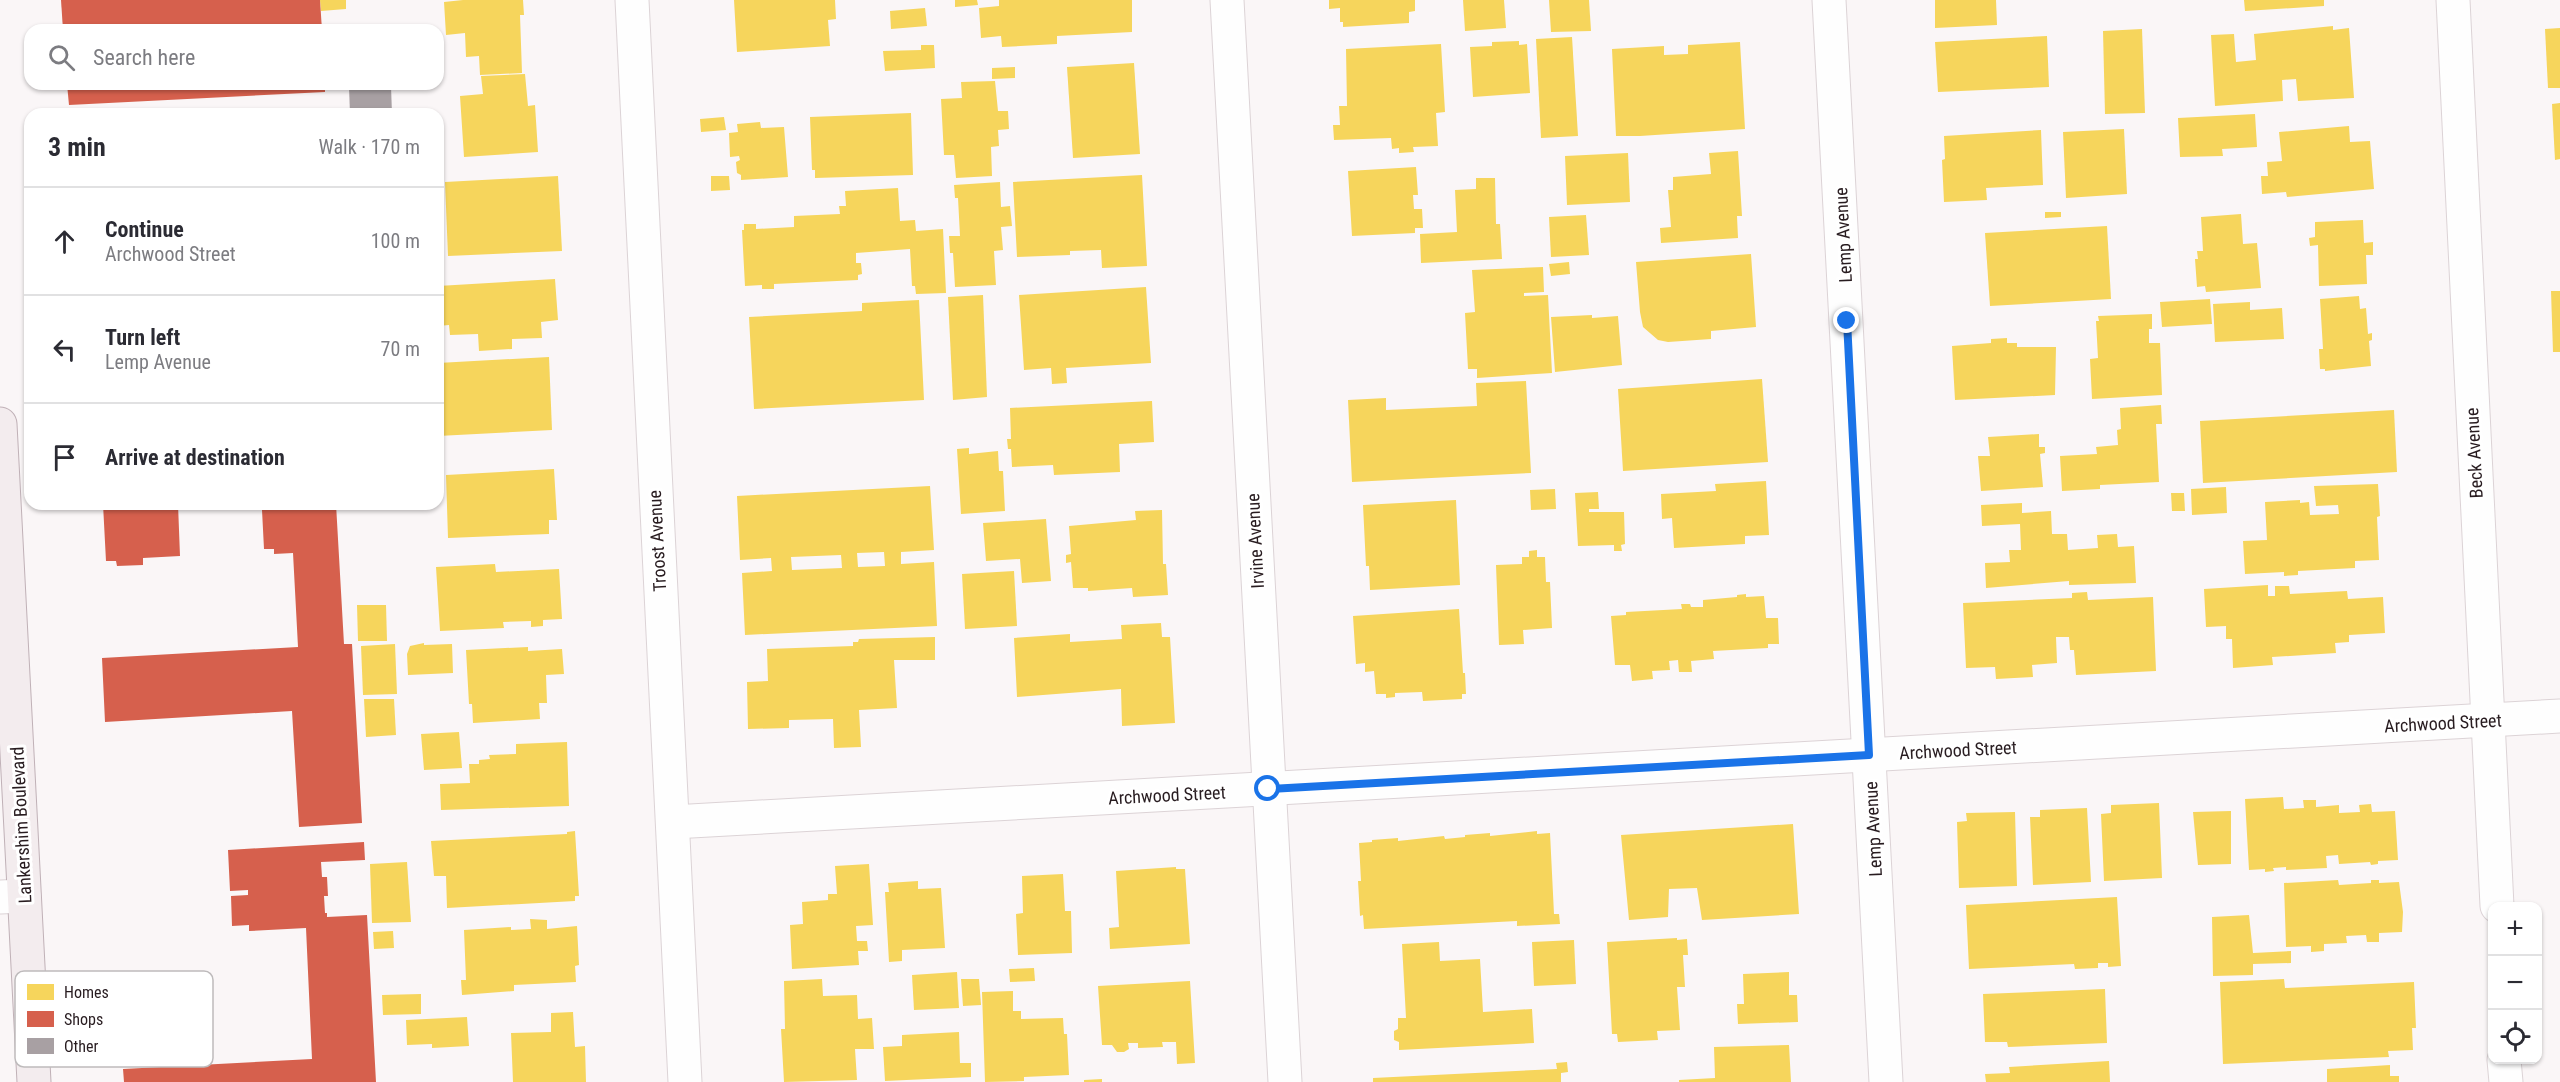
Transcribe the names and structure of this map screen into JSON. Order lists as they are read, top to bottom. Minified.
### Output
{"streets":{"main road":["Lankershim Boulevard"],"street":["Lemp Avenue","Beck Avenue","Troost Avenue","Irvine Avenue","Archwood Street"]},"crossings":[["Lemp Avenue","Archwood Street"],["Beck Avenue","Archwood Street"],["Troost Avenue","Archwood Street"],["Irvine Avenue","Archwood Street"]],"legend":["Homes","Shops","Other"],"page":{"search":"Search here","heading":["3 min","Walk · 170 m"],"list":[["Continue","Archwood Street","100 m"],["Turn left","Lemp Avenue","70 m"],"Arrive at destination"],"map_buttons":["+","−"]}}
